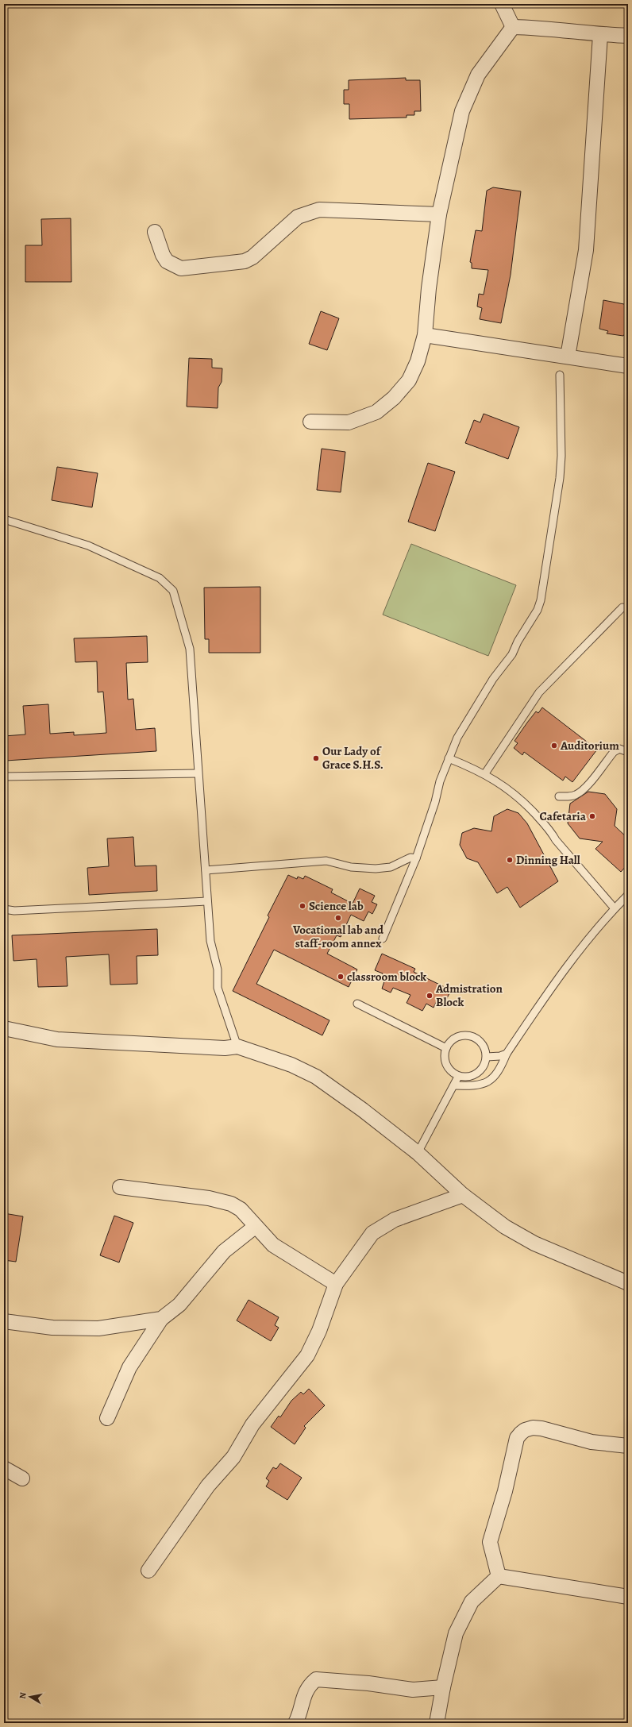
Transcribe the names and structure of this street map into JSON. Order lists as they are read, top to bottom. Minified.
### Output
{"places":["Auditorium","Our Lady of Grace S.H.S.","Cafetaria","Dinning Hall","Science lab","Vocational lab and staff-room annex","classroom block","Admistration Block"],"north":"left"}
